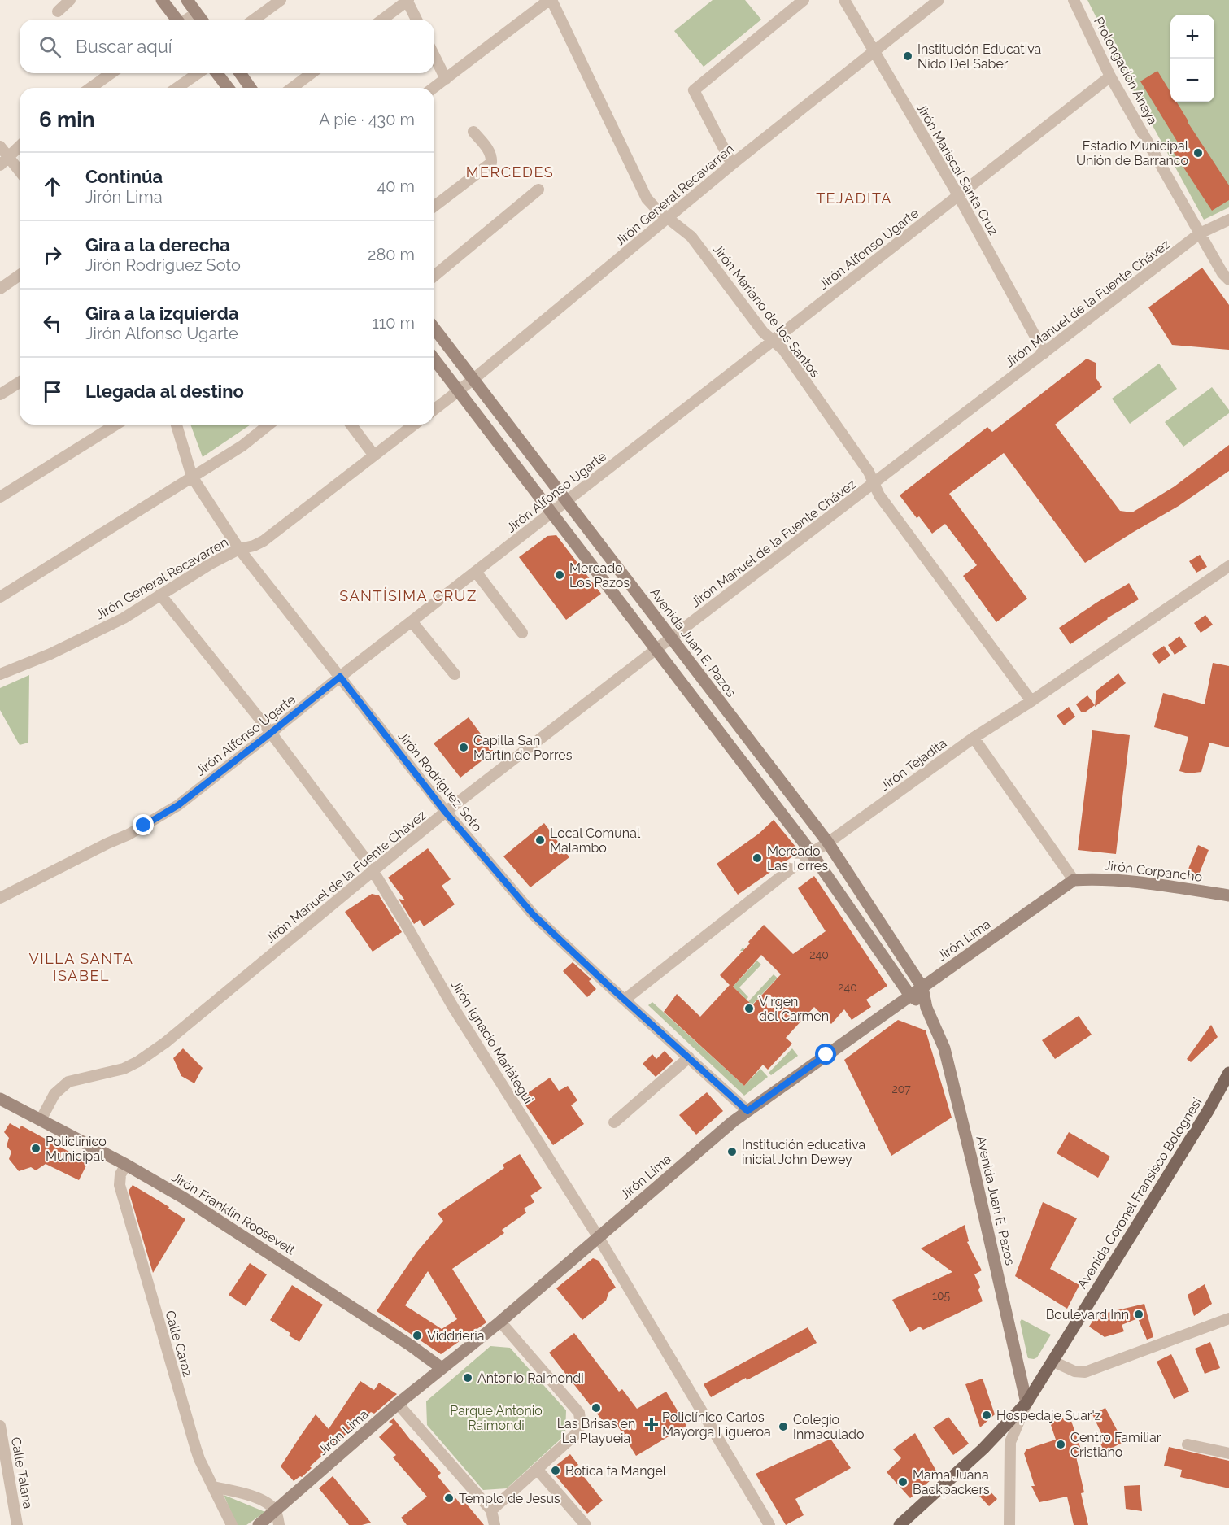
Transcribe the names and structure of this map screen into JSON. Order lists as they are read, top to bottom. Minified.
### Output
{"streets":{"main road":["Avenida Coronel Fransisco Bolognesi"],"street":["Prolongación Anaya","Jirón Mariscal Santa Cruz","Jirón General Recavarren","Jirón Alfonso Ugarte","Jirón Manuel de la Fuente Chávez","Jirón Mariano de los Santos","Avenida Juan E. Pazos","Jirón Tejadita","Jirón Rodríguez Soto","Jirón Corpancho","Jirón Lima","Jirón Ignacio Mariátegui","Jirón Franklin Roosevelt","Calle Caraz","Calle Talana"]},"crossings":[["Prolongación Anaya","Jirón Alfonso Ugarte"],["Prolongación Anaya","Jirón Manuel de la Fuente Chávez"],["Jirón Mariscal Santa Cruz","Jirón General Recavarren"],["Jirón Mariscal Santa Cruz","Jirón Alfonso Ugarte"],["Jirón Mariscal Santa Cruz","Jirón Manuel de la Fuente Chávez"],["Jirón General Recavarren","Jirón Mariano de los Santos"],["Jirón General Recavarren","Avenida Juan E. Pazos"],["Jirón General Recavarren","Jirón Rodríguez Soto"],["Jirón General Recavarren","Jirón Ignacio Mariátegui"],["Jirón Alfonso Ugarte","Jirón Mariano de los Santos"],["Jirón Alfonso Ugarte","Avenida Juan E. Pazos"],["Jirón Alfonso Ugarte","Jirón Rodríguez Soto"],["Jirón Alfonso Ugarte","Jirón Ignacio Mariátegui"],["Jirón Manuel de la Fuente Chávez","Jirón Mariano de los Santos"],["Jirón Manuel de la Fuente Chávez","Avenida Juan E. Pazos"],["Jirón Manuel de la Fuente Chávez","Jirón Rodríguez Soto"],["Jirón Manuel de la Fuente Chávez","Jirón Ignacio Mariátegui"],["Jirón Manuel de la Fuente Chávez","Jirón Franklin Roosevelt"],["Jirón Mariano de los Santos","Jirón Tejadita"],["Avenida Juan E. Pazos","Jirón Tejadita"],["Avenida Juan E. Pazos","Jirón Lima"],["Avenida Juan E. Pazos","Avenida Coronel Fransisco Bolognesi"],["Jirón Tejadita","Jirón Rodríguez Soto"],["Jirón Rodríguez Soto","Jirón Lima"],["Jirón Corpancho","Jirón Lima"],["Jirón Lima","Jirón Ignacio Mariátegui"],["Jirón Lima","Jirón Franklin Roosevelt"],["Jirón Franklin Roosevelt","Calle Caraz"]],"districts":["MERCEDES","TEJADITA","SANTÍSIMA CRUZ","VILLA SANTA ISABEL"],"parks":["Parque Antonio Raimondi"],"places":{"other":["Institución Educativa Nido Del Saber","Estadio Municipal Unión de Barranco","Mercado Los Pazos","Capilla San Martín de Porres","Local Comunal Malambo","Mercado Las Torres","Virgen del Carmen","Policlinico Municipal","Institución educativa inicial John Dewey","Boulevard Inn","Viddrieria","Antonio Raimondi","Las Brisas en La Playueia","Hospedaje Suar'z","Colegio Inmaculado","Centro Familiar Cristiano","Botica fa Mangel","Mama Juana Backpackers","Templo de Jesus"],"health":["Policlínico Carlos Mayorga Figueroa"]},"house_numbers":["240","240","207","105"],"page":{"map_buttons":["+","−"],"search":"Buscar aquí","heading":["6 min","A pie · 430 m"],"list":[["Continúa","Jirón Lima","40 m"],["Gira a la derecha","Jirón Rodríguez Soto","280 m"],["Gira a la izquierda","Jirón Alfonso Ugarte","110 m"],"Llegada al destino"]}}
